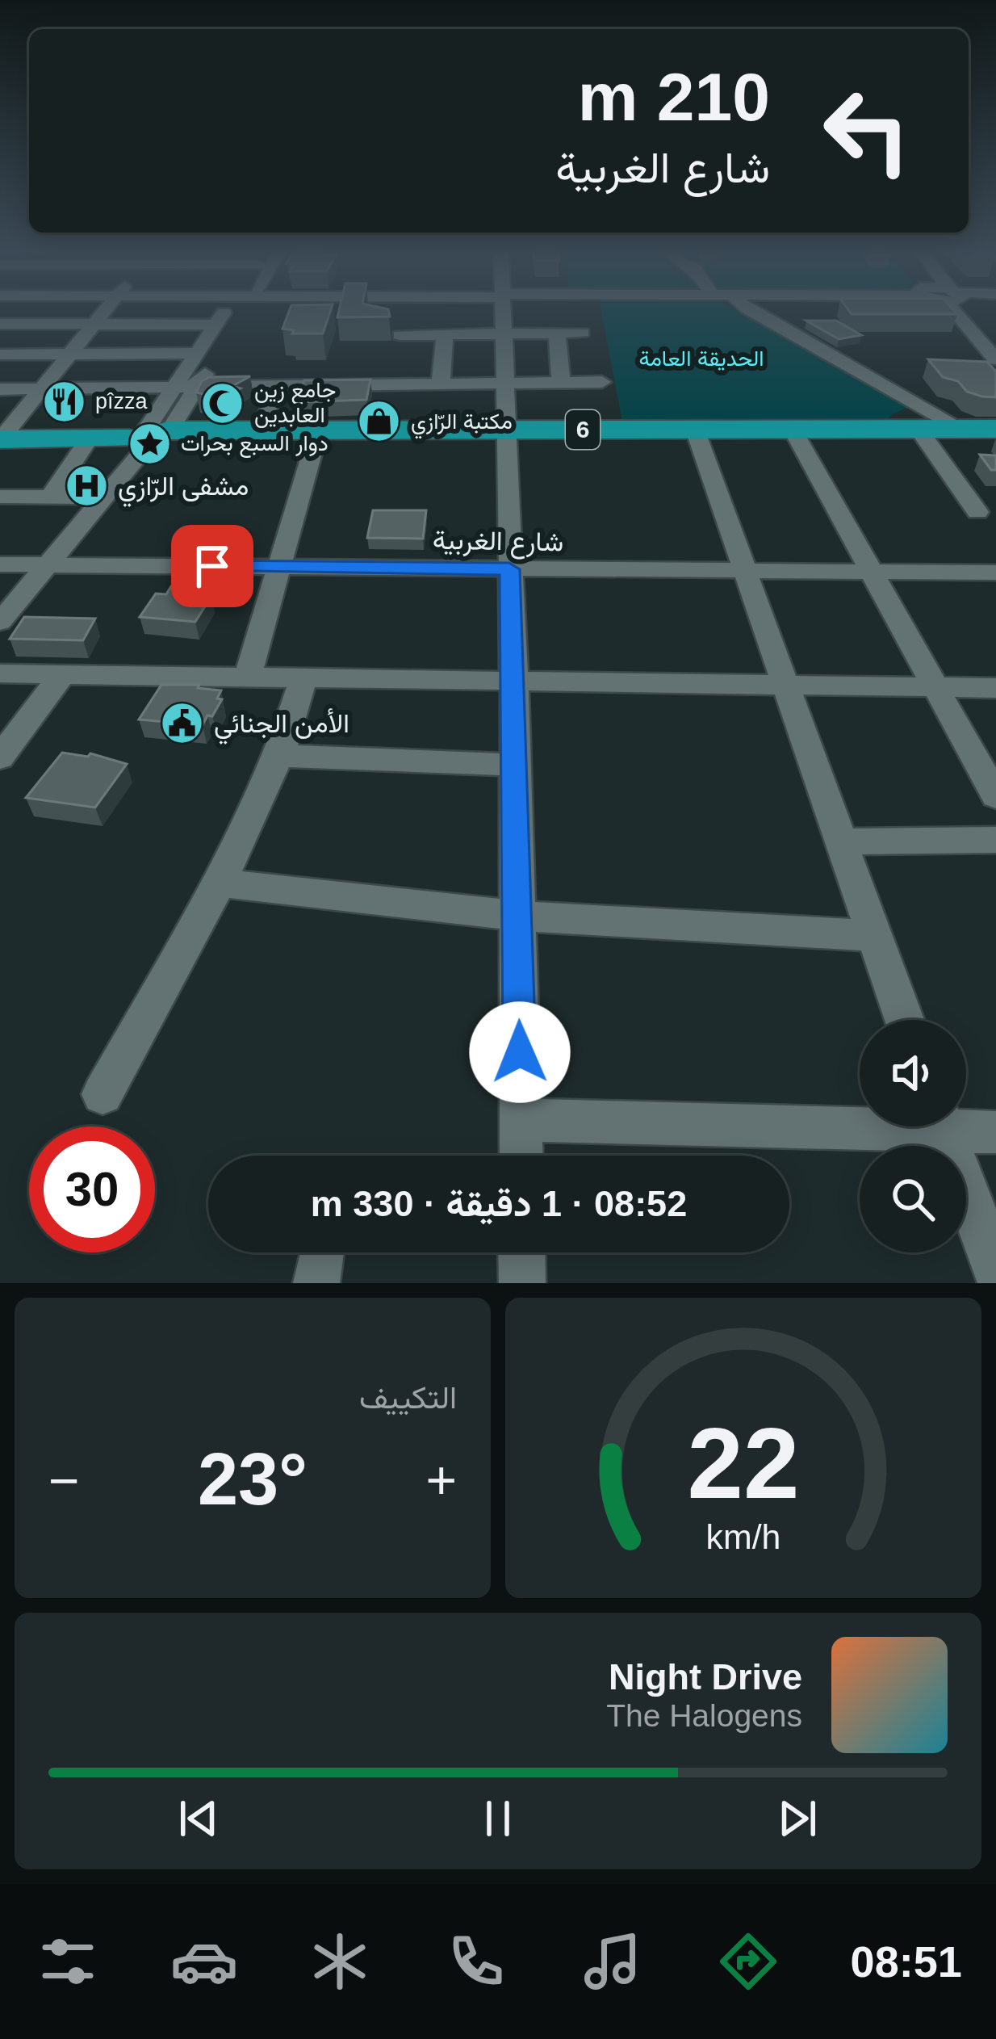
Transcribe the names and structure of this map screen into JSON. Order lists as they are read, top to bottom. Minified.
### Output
{"streets":{"highway":["6"],"street":["شارع الغربية"]},"parks":["الحديقة العامة"],"places":{"restaurant":["pîzza"],"mosque":["جامع زين العابدين"],"shop":["مكتبة الرّازي"],"place":["دوار السبع بحرات"],"hospital":["مشفى الرّازي"],"public building":["الأمن الجنائي"]},"page":{"turn":["210 m","شارع الغربية"],"limit":"30","trip":"08:52 · 1 دقيقة · 330 m","tile":"التكييف","heat":["−","23°","+"],"song":["Night Drive","The Halogens"],"tabs":"08:51","gauge":["22","km/h"]}}
